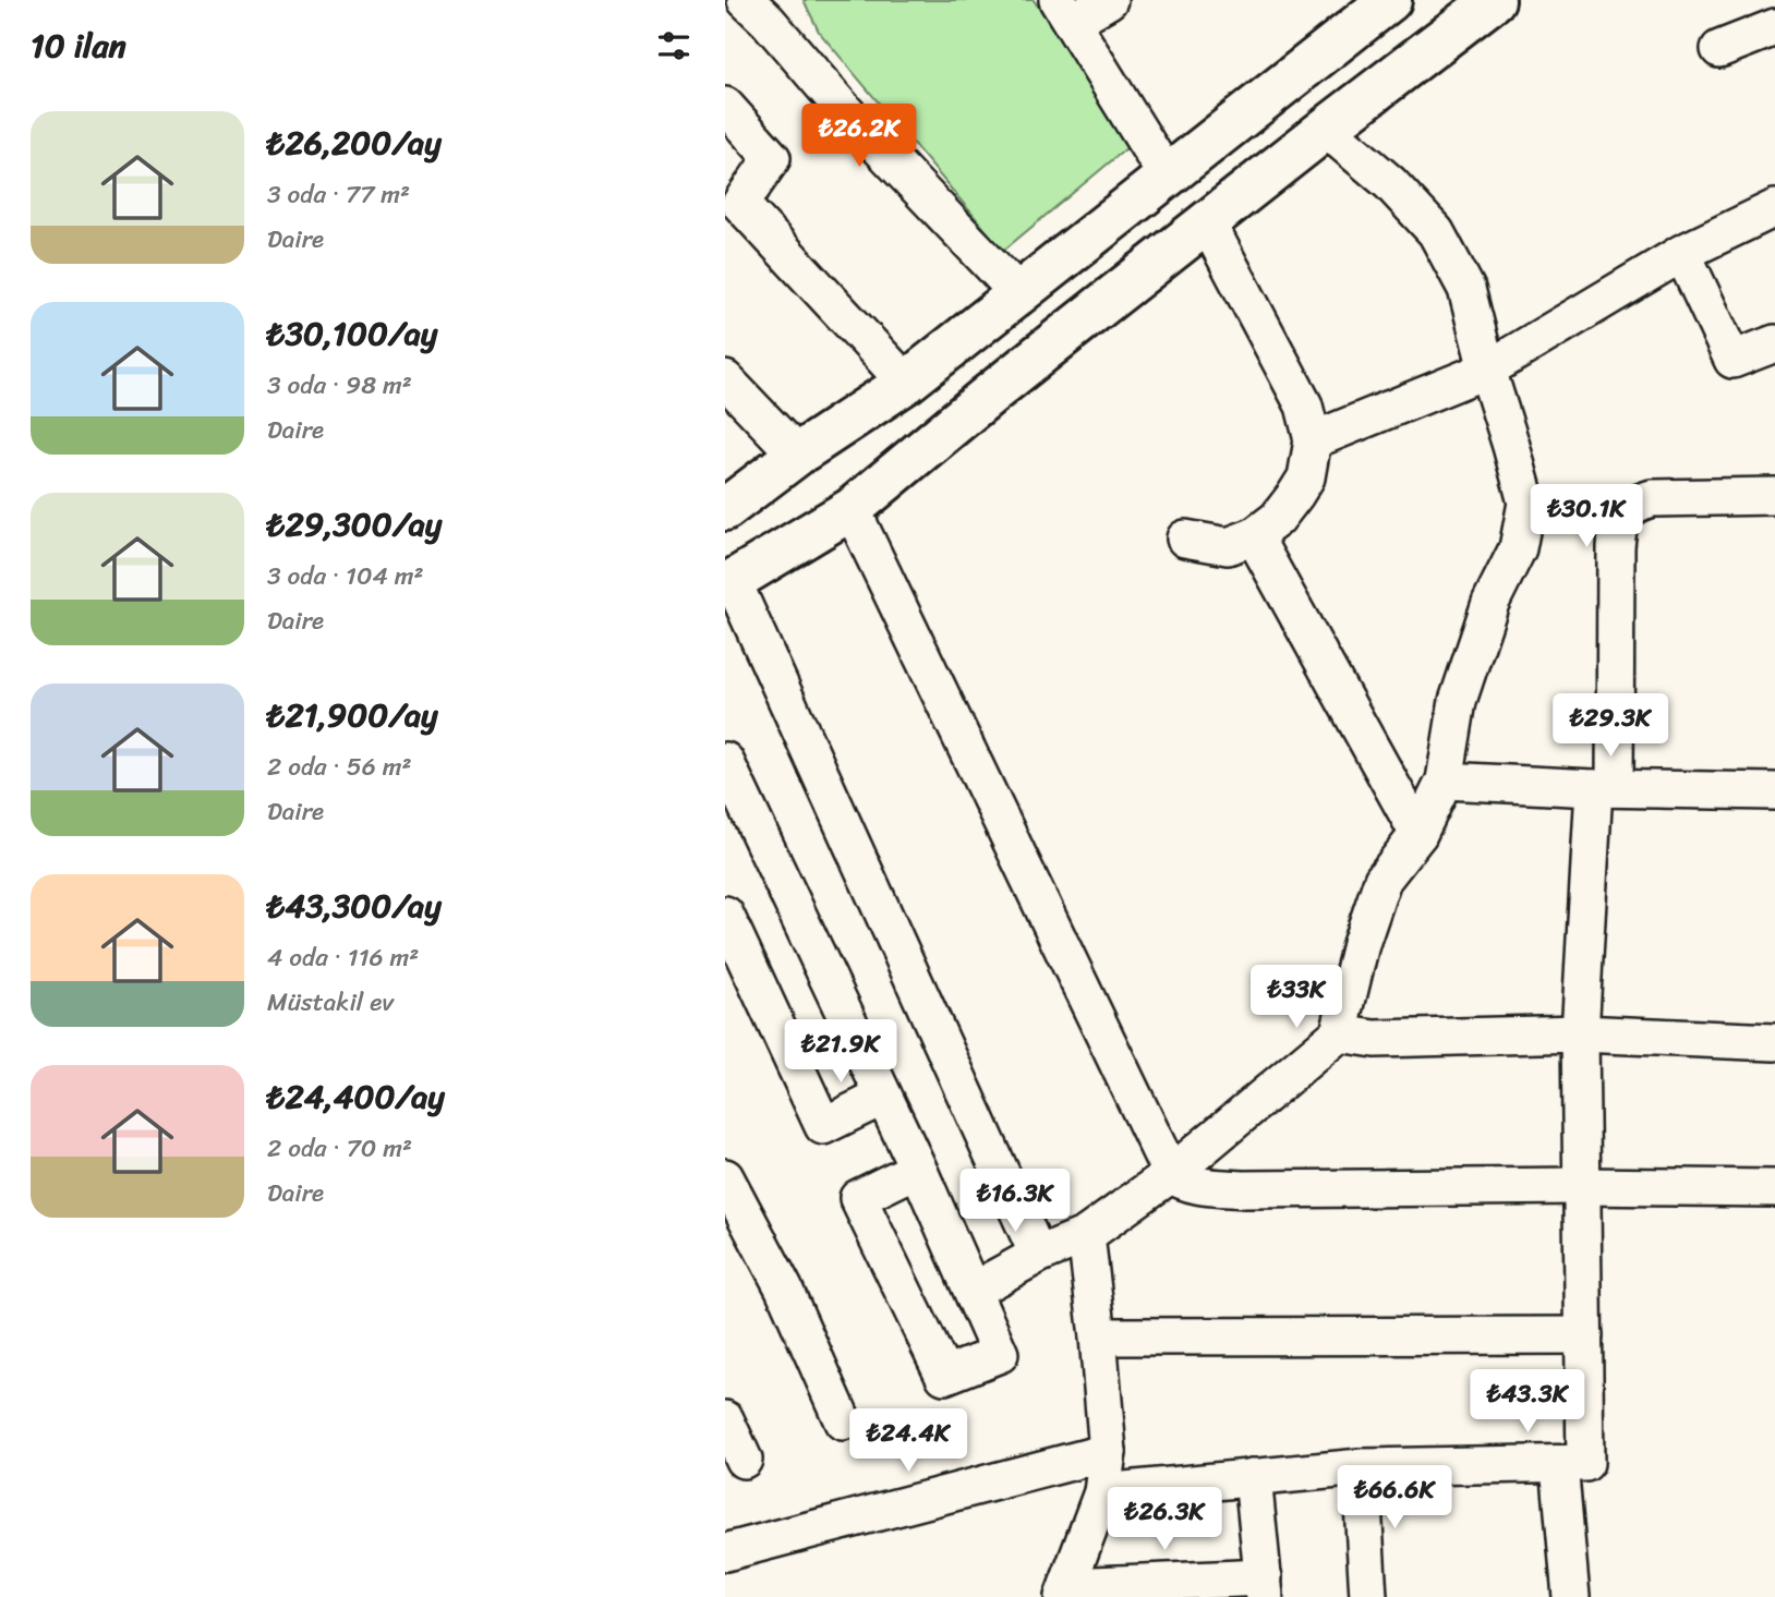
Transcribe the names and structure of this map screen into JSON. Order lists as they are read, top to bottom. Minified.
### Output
{"page":{"heading":"10 ilan","list":[{"name":"₺26,200/ay","note":"3 oda · 77 m² · Daire"},{"name":"₺30,100/ay","note":"3 oda · 98 m² · Daire"},{"name":"₺29,300/ay","note":"3 oda · 104 m² · Daire"},{"name":"₺21,900/ay","note":"2 oda · 56 m² · Daire"},{"name":"₺43,300/ay","note":"4 oda · 116 m² · Müstakil ev"},{"name":"₺24,400/ay","note":"2 oda · 70 m² · Daire"}],"price":["₺26.2K","₺30.1K","₺29.3K","₺33K","₺21.9K","₺16.3K","₺43.3K","₺24.4K","₺66.6K","₺26.3K"]}}
